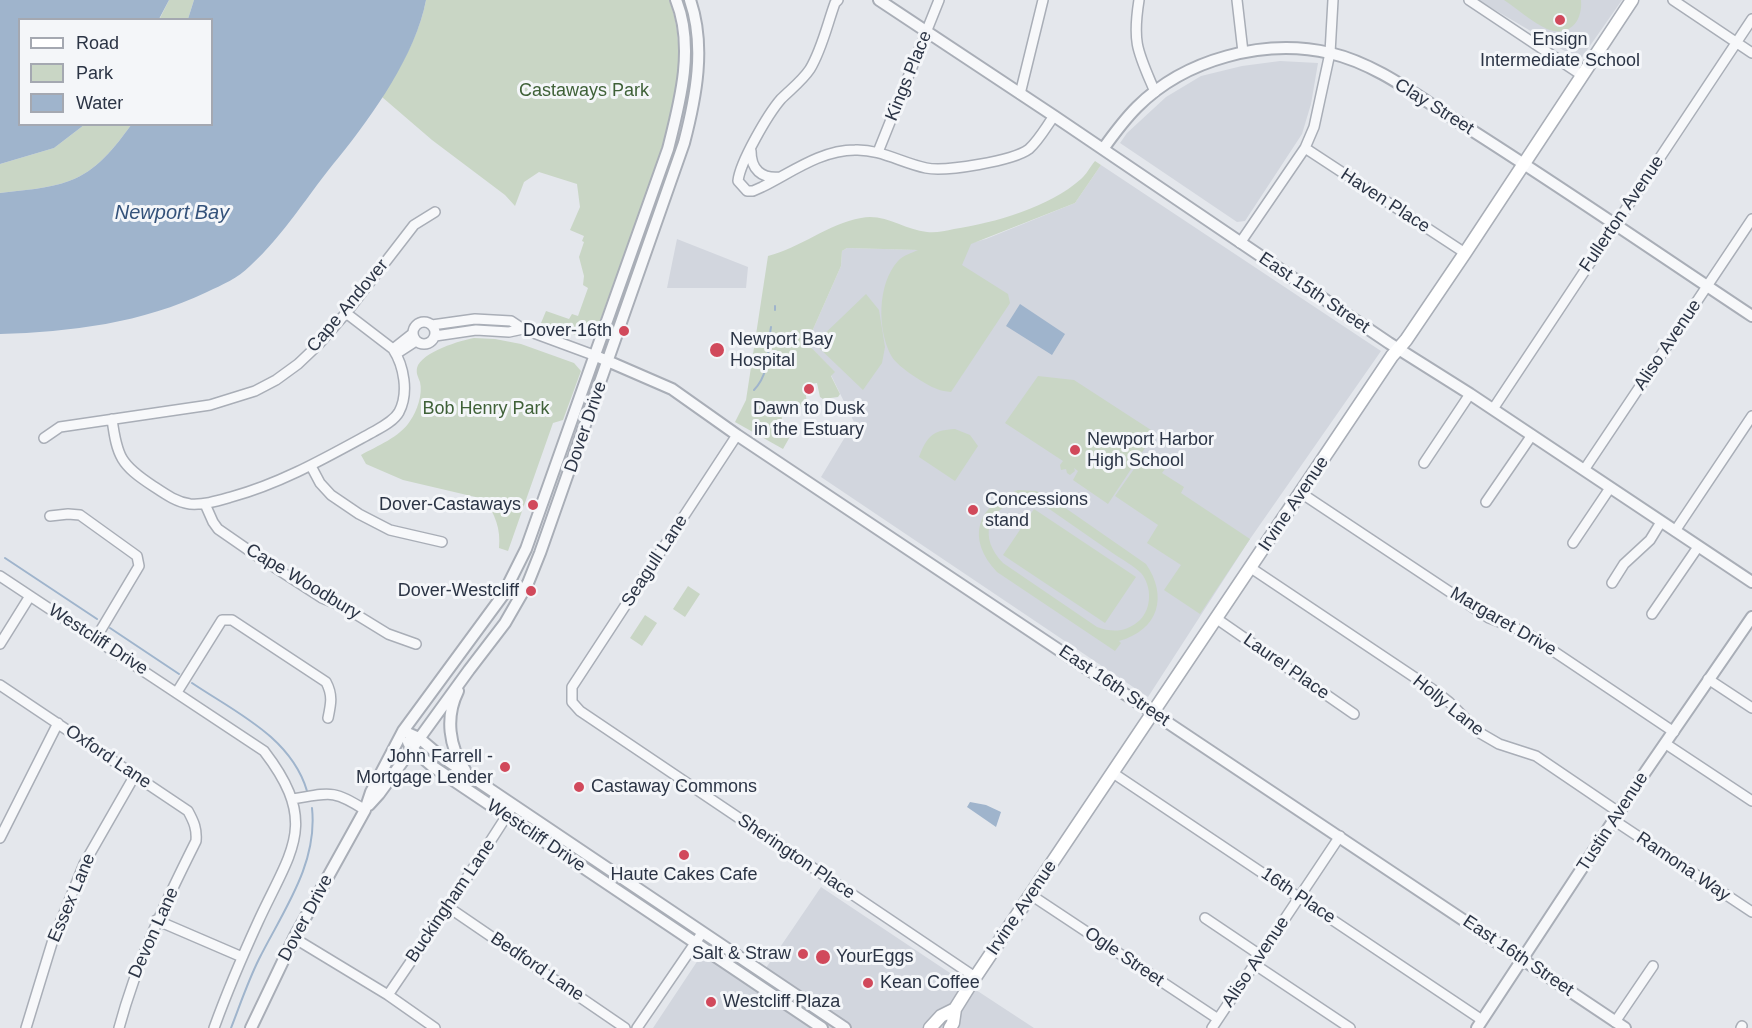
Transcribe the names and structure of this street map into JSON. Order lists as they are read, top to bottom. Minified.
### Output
{"streets":{"main road":["Irvine Avenue"],"street":["Kings Place","Clay Street","Haven Place","Fullerton Avenue","East 15th Street","Cape Andover","Aliso Avenue","Dover Drive","Seagull Lane","Cape Woodbury","Margaret Drive","Westcliff Drive","Laurel Place","East 16th Street","Holly Lane","Oxford Lane","Tustin Avenue","Sherington Place","Ramona Way","16th Place","Essex Lane","Buckingham Lane","Devon Lane","Ogle Street","Bedford Lane"]},"crossings":[["Kings Place","East 15th Street"],["Clay Street","Fullerton Avenue"],["Clay Street","East 15th Street"],["Clay Street","Aliso Avenue"],["Clay Street","Irvine Avenue"],["Haven Place","Irvine Avenue"],["Fullerton Avenue","East 15th Street"],["East 15th Street","Aliso Avenue"],["East 15th Street","Irvine Avenue"],["Aliso Avenue","East 16th Street"],["Aliso Avenue","16th Place"],["Aliso Avenue","Ogle Street"],["Dover Drive","Westcliff Drive"],["Dover Drive","East 16th Street"],["Irvine Avenue","Margaret Drive"],["Irvine Avenue","Laurel Place"],["Irvine Avenue","East 16th Street"],["Irvine Avenue","Holly Lane"],["Irvine Avenue","Sherington Place"],["Irvine Avenue","16th Place"],["Irvine Avenue","Ogle Street"],["Seagull Lane","East 16th Street"],["Seagull Lane","Sherington Place"],["Margaret Drive","Tustin Avenue"],["Westcliff Drive","Buckingham Lane"],["East 16th Street","Tustin Avenue"],["Holly Lane","Tustin Avenue"],["Holly Lane","Ramona Way"],["Oxford Lane","Essex Lane"],["Oxford Lane","Devon Lane"],["Tustin Avenue","Ramona Way"],["Tustin Avenue","16th Place"],["Buckingham Lane","Bedford Lane"]],"water":["Newport Bay"],"parks":["Castaways Park","Bob Henry Park"],"places":["Ensign Intermediate School","Dover-16th","Newport Bay Hospital","Dawn to Dusk in the Estuary","Newport Harbor High School","Dover-Castaways","Concessions stand","Dover-Westcliff","John Farrell - Mortgage Lender","Castaway Commons","Haute Cakes Cafe","Salt & Straw","YourEggs","Kean Coffee","Westcliff Plaza"],"legend":["Road","Park","Water"]}
